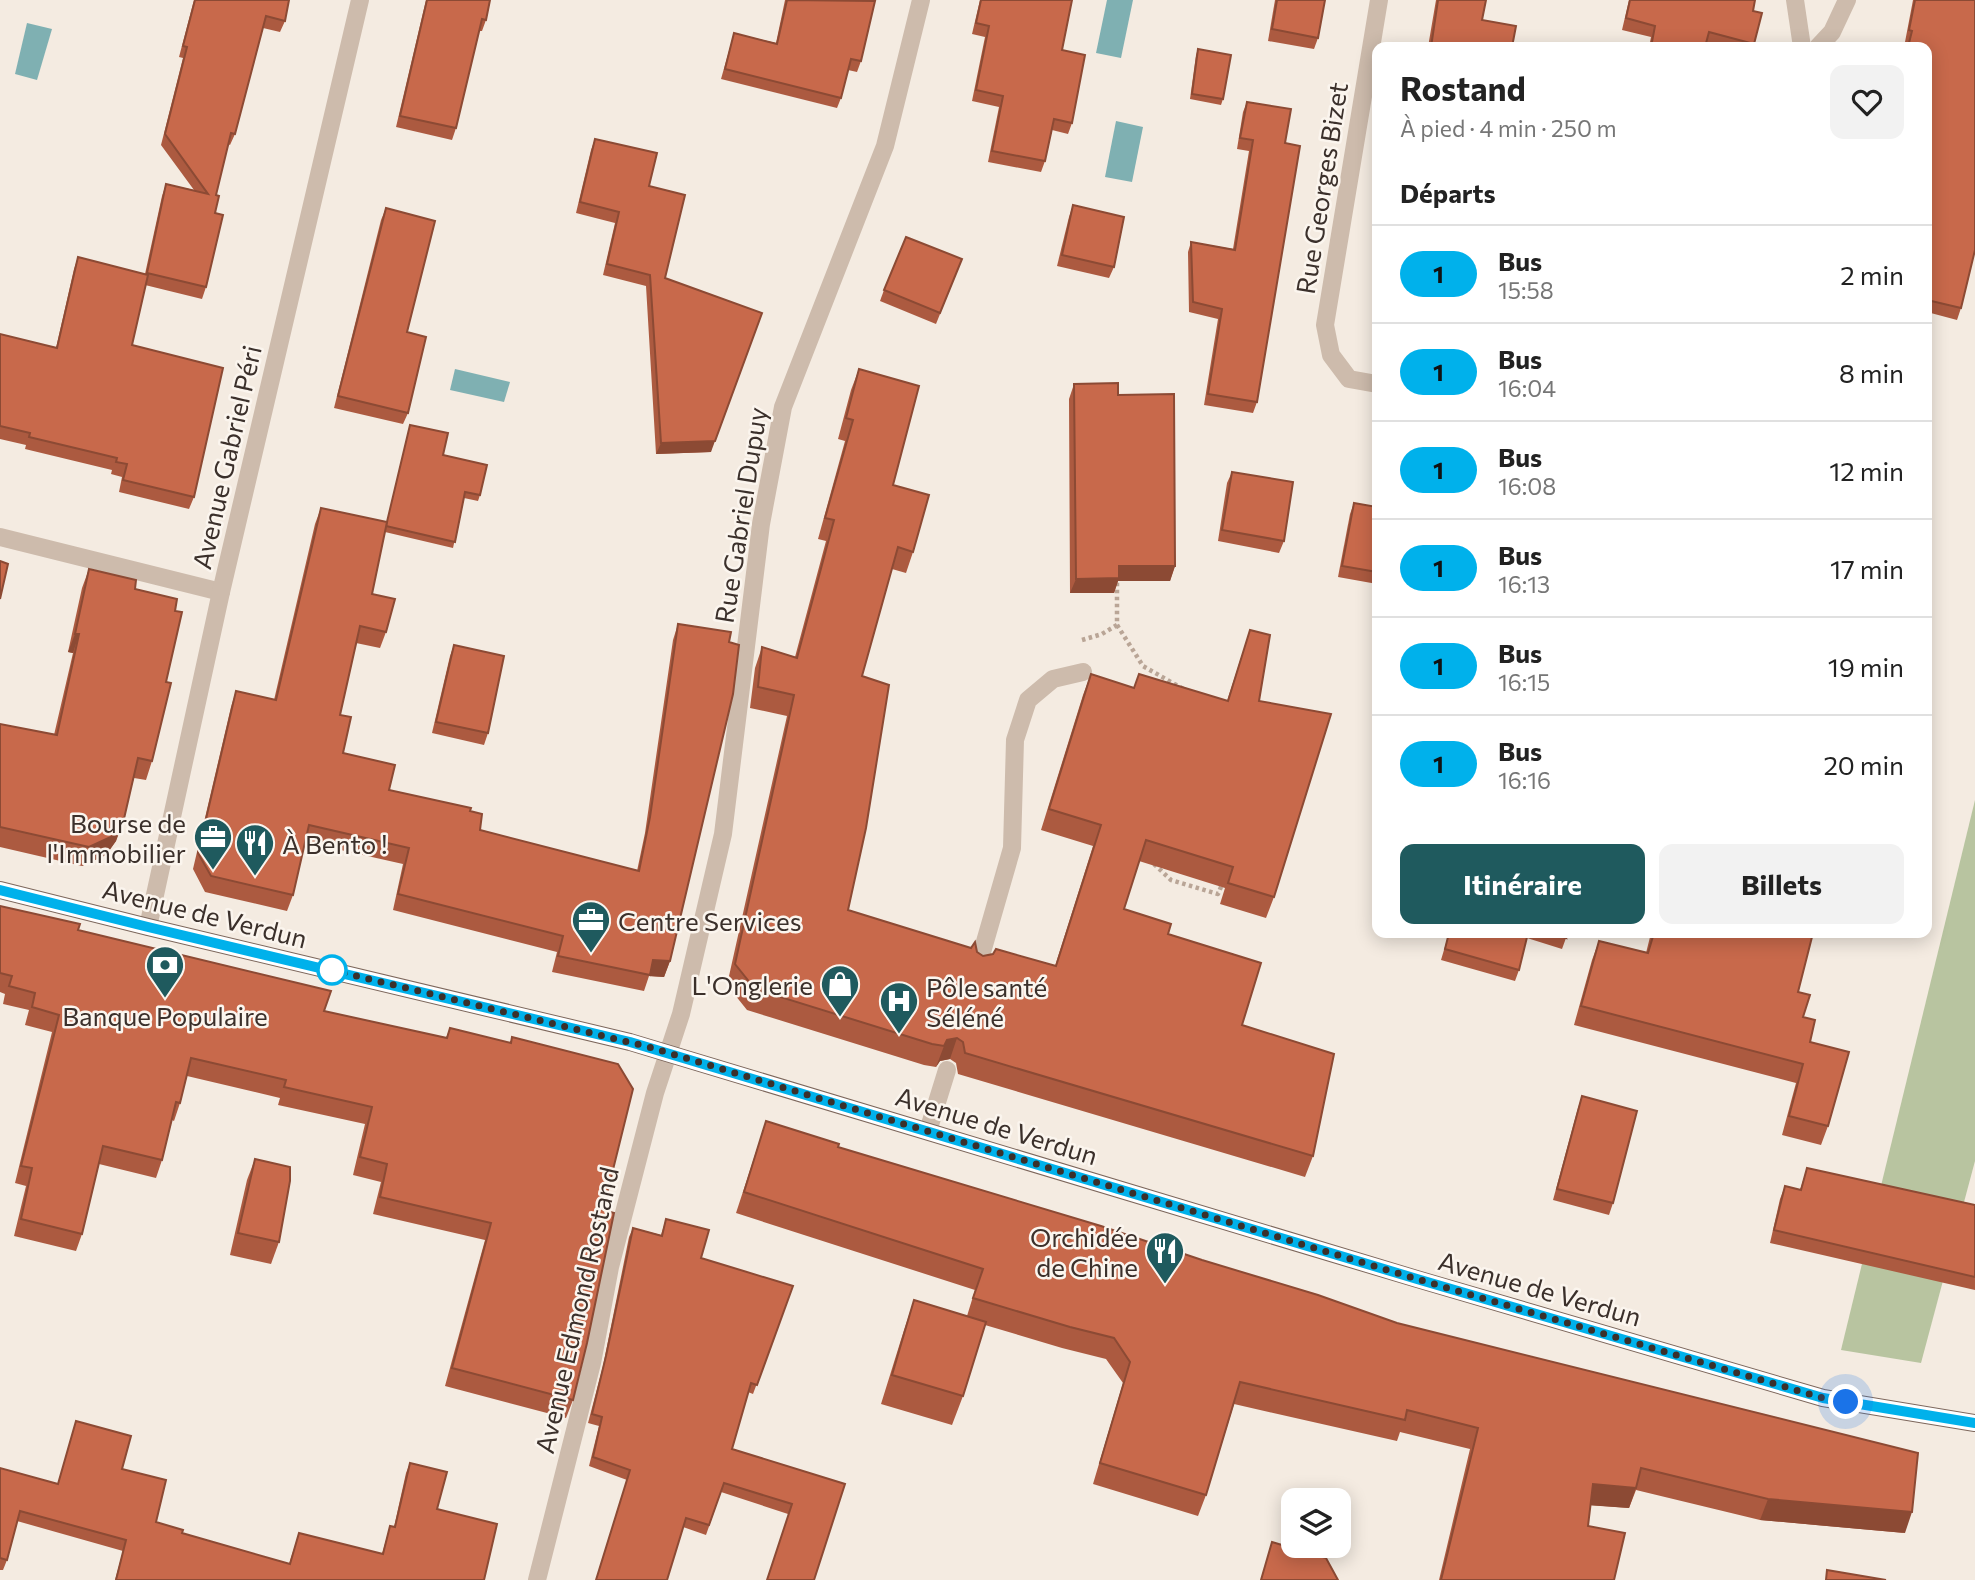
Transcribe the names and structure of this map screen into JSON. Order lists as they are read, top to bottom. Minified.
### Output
{"streets":{"main road":["Avenue de Verdun"],"street":["Rue Georges Bizet","Avenue Gabriel Péri","Rue Gabriel Dupuy","Avenue Edmond Rostand"]},"crossings":[["Avenue Gabriel Péri","Avenue de Verdun"],["Rue Gabriel Dupuy","Avenue de Verdun"],["Rue Gabriel Dupuy","Avenue Edmond Rostand"],["Avenue de Verdun","Avenue Edmond Rostand"]],"places":{"office":["Bourse de l'Immobilier","Centre Services"],"restaurant":["À Bento !","Orchidée de Chine"],"bank":["Banque Populaire"],"shop":["L'Onglerie"],"hospital":["Pôle santé Séléné"]},"lines":["bus line 1"],"page":{"heading":[["Rostand","À pied · 4 min · 250 m"],"Départs"],"list":[{"mark":"1","name":"Bus","note":"15:58","value":"2 min"},{"mark":"1","name":"Bus","note":"16:04","value":"8 min"},{"mark":"1","name":"Bus","note":"16:08","value":"12 min"},{"mark":"1","name":"Bus","note":"16:13","value":"17 min"},{"mark":"1","name":"Bus","note":"16:15","value":"19 min"},{"mark":"1","name":"Bus","note":"16:16","value":"20 min"}],"buttons":["Itinéraire","Billets"]}}
